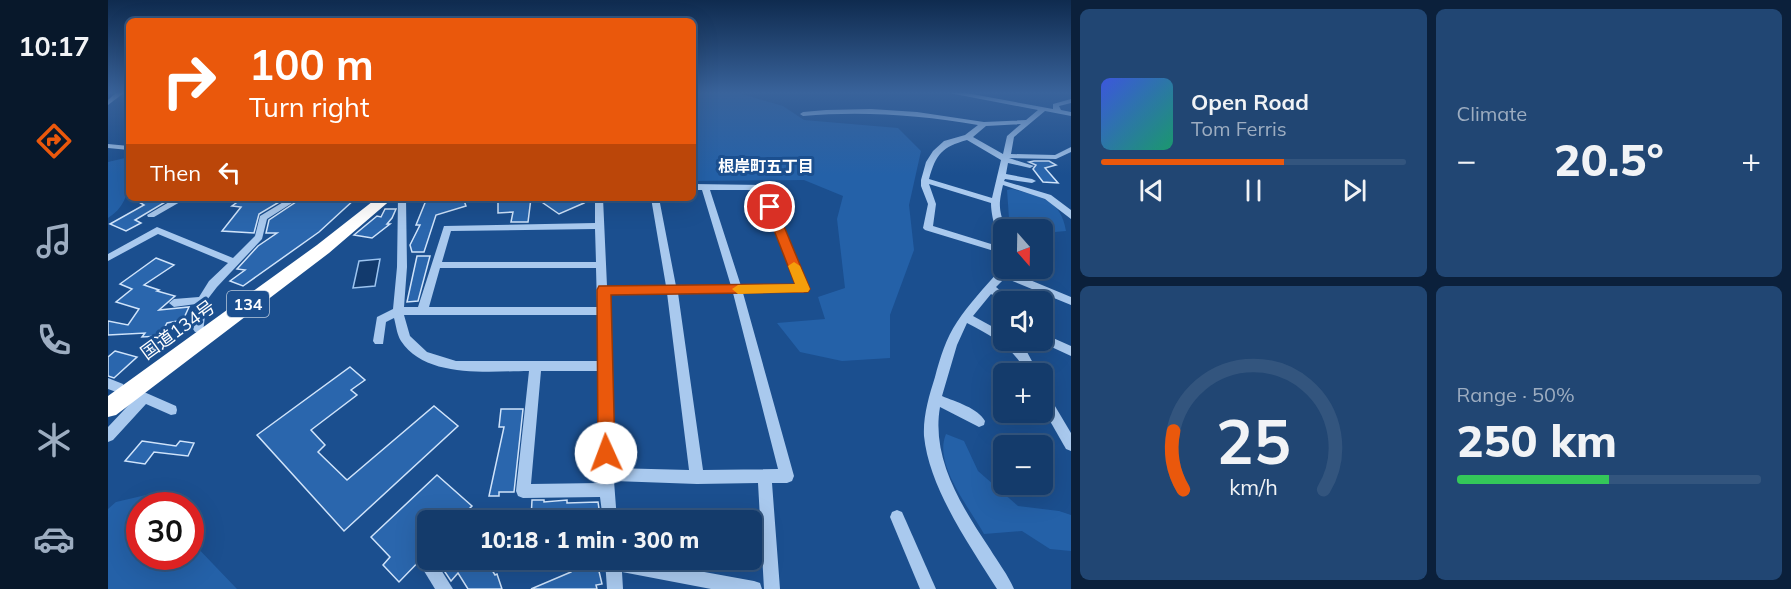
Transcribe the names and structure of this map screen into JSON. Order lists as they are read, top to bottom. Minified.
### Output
{"streets":{"highway":["134","国道134号"]},"districts":["根岸町五丁目"],"north":"bottom","page":{"tabs":"10:17","tile":["Climate",["Range · 50%","250 km"]],"turn":["100 m","Turn right"],"song":["Open Road","Tom Ferris"],"heat":["−","20.5°","+"],"then":"Then","map_buttons":["+","−"],"limit":"30","trip":"10:18 · 1 min · 300 m","gauge":["25","km/h"]}}
